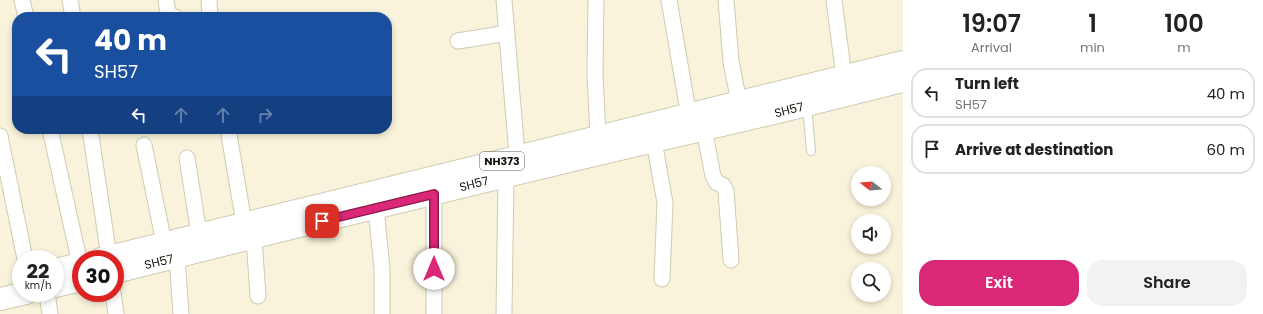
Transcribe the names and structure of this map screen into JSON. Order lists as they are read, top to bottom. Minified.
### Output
{"streets":{"highway":["SH57","NH373"]},"crossings":[["SH57","NH373"]],"north":"left","page":{"eta":["19:07","Arrival","1","min","100","m"],"turn":["40 m","SH57"],"list":[{"name":"Turn left","note":"SH57","value":"40 m"},{"name":"Arrive at destination","value":"60 m"}],"speed":"22 km/h","limit":"30","buttons":["Exit","Share"]}}
